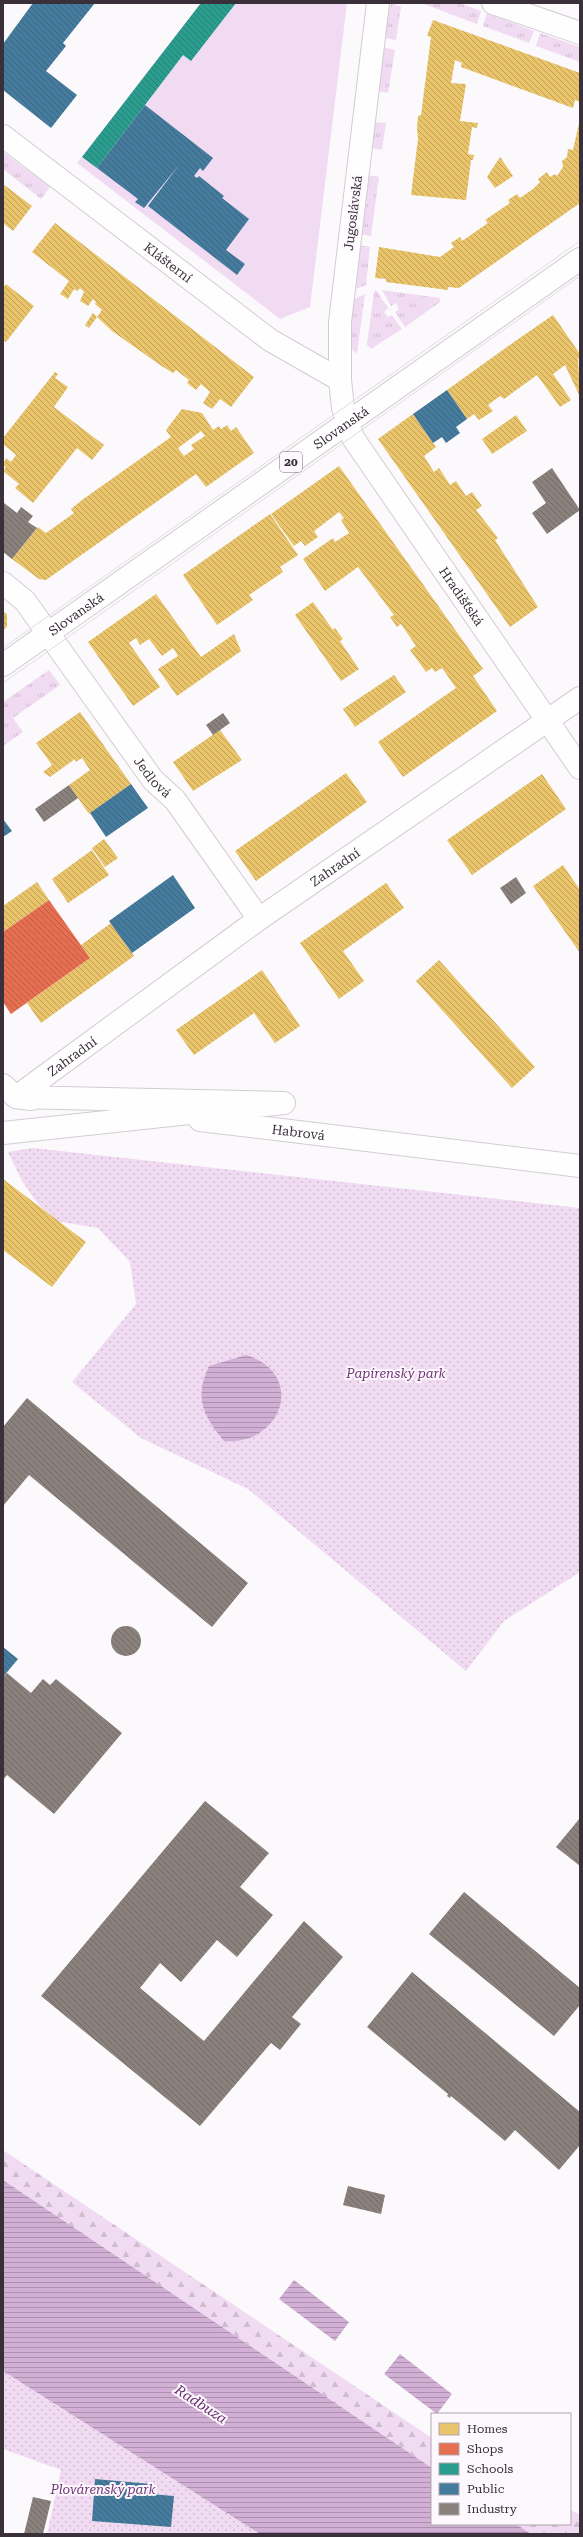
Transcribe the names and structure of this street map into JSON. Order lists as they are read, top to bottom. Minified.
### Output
{"streets":{"street":["Jugoslávská","Klášterní","Slovanská","20","Hradišťská","Jedlová","Zahradní","Habrová"]},"crossings":[["Jugoslávská","Klášterní"],["Jugoslávská","Slovanská"],["Jugoslávská","Hradišťská"],["Slovanská","Hradišťská"],["Slovanská","Jedlová"],["Hradišťská","Zahradní"],["Jedlová","Zahradní"],["Zahradní","Habrová"]],"water":["Radbuza"],"parks":["Papírenský park","Plovárenský park"],"legend":["Homes","Shops","Schools","Public","Industry"]}
